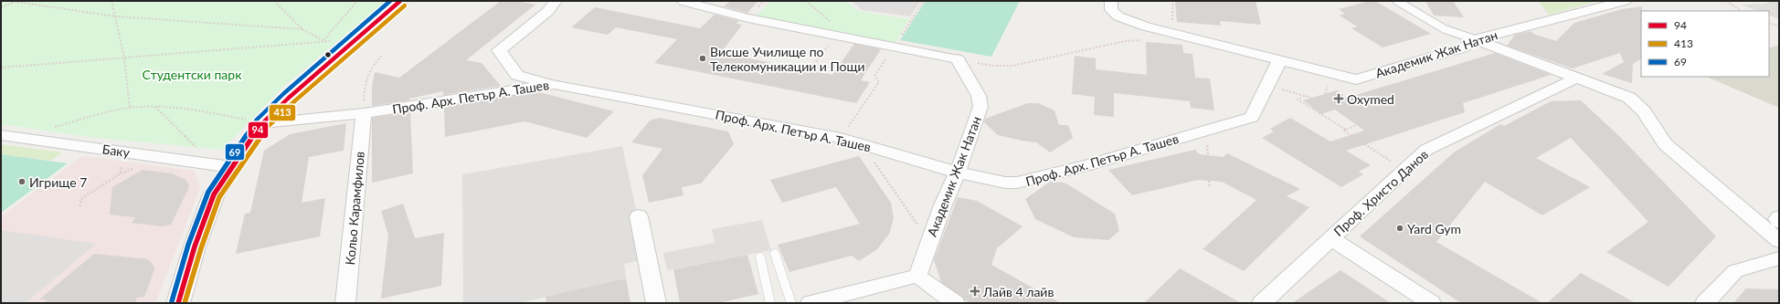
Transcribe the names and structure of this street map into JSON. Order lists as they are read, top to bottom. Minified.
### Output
{"streets":{"street":["Академик Жак Натан","Проф. Арх. Петър А. Ташев","Баку","Проф. Христо Данов","Кольо Карамфилов"]},"crossings":[["Академик Жак Натан","Проф. Арх. Петър А. Ташев"],["Проф. Арх. Петър А. Ташев","Кольо Карамфилов"]],"parks":["Студентски парк"],"places":{"other":["Висше Училище по Телекомуникации и Пощи","Игрище 7","Yard Gym"],"health":["Oxymed","Лайв 4 лайв"]},"lines":["transit line 94","transit line 69","transit line 413"],"legend":["94","413","69"]}
